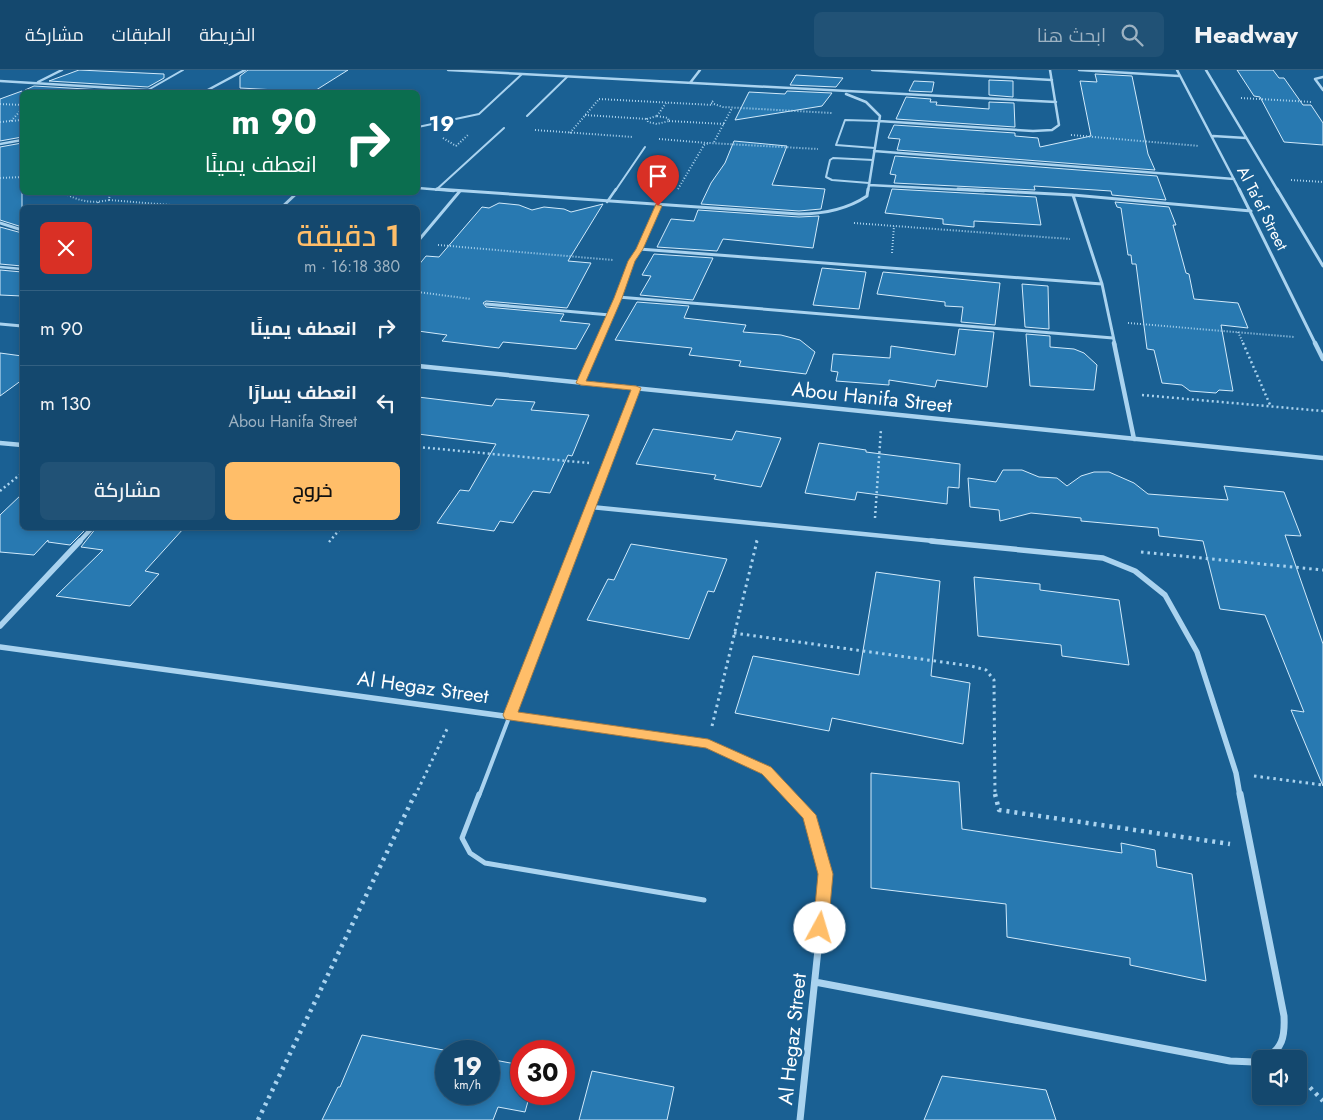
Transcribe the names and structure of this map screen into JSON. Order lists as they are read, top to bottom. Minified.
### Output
{"streets":{"street":["Al Ta'ef Street","Abou Hanifa Street","Al Hegaz Street"]},"districts":["19"],"page":{"header":"Headway","search":"ابحث هنا","nav":["الخريطة","الطبقات","مشاركة"],"turn":["90 m","انعطف يمينًا"],"heading":["1 دقيقة","380 m · 16:18"],"list":[{"name":"انعطف يمينًا","value":"90 m"},{"name":"انعطف يسارًا","note":"Abou Hanifa Street","value":"130 m"}],"buttons":["خروج","مشاركة"],"speed":"19 km/h","limit":"30"}}
